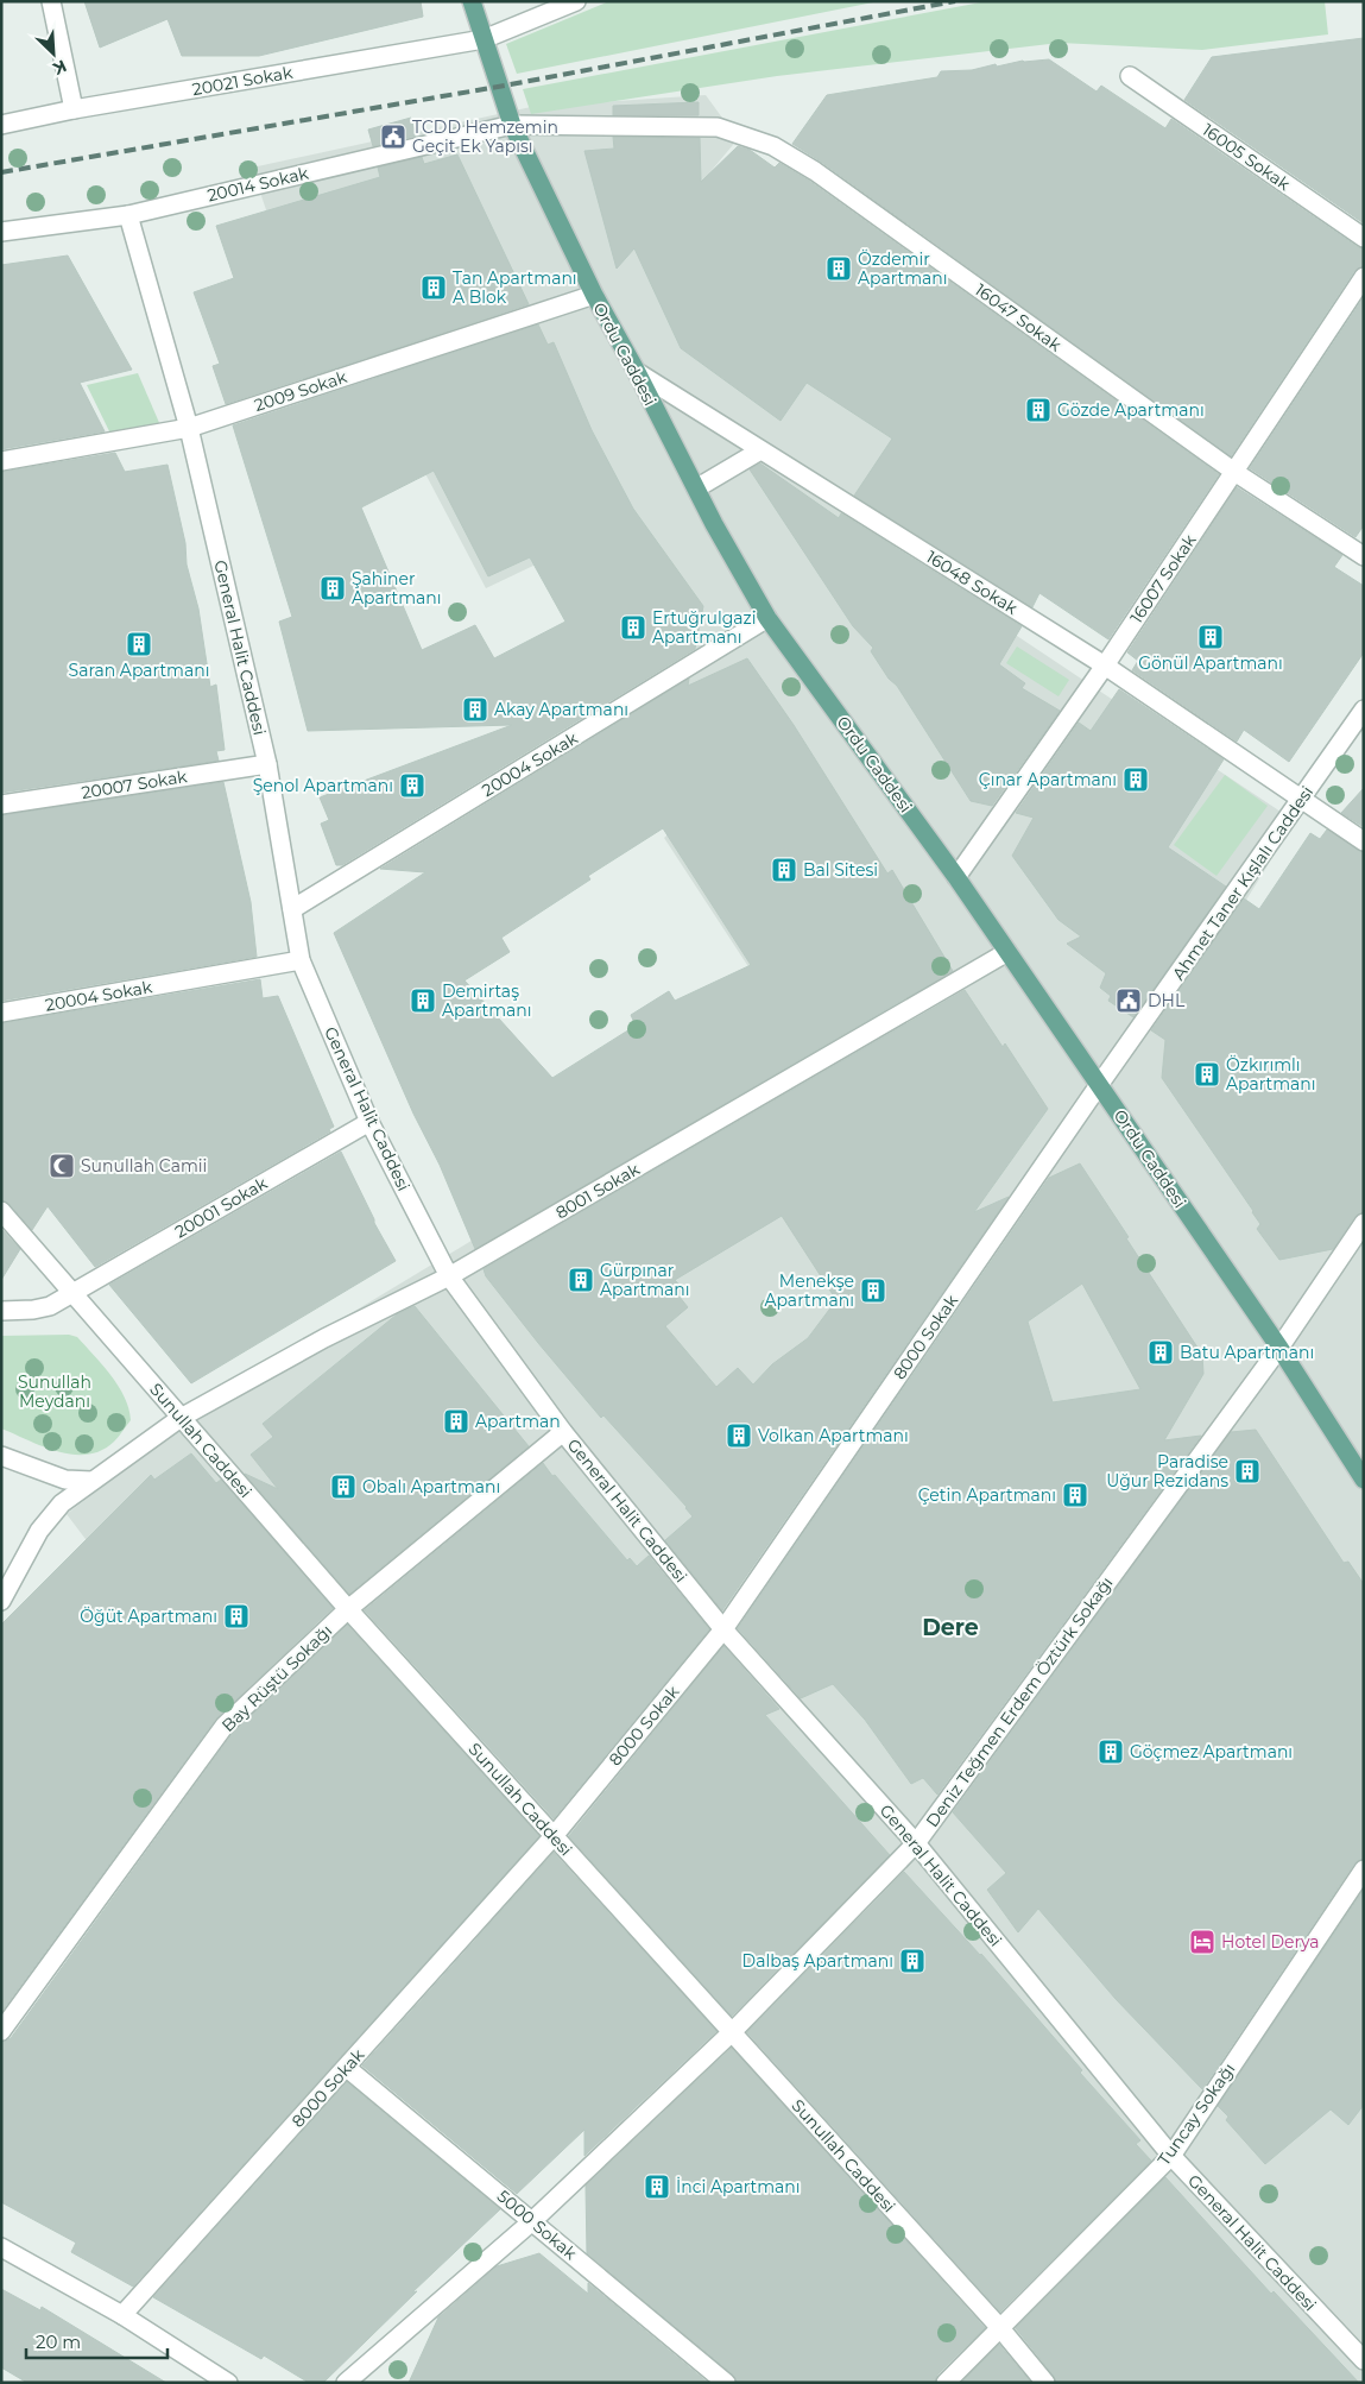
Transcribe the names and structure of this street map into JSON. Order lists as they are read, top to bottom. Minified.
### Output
{"streets":{"main road":["Ordu Caddesi"],"street":["20021 Sokak","16005 Sokak","20014 Sokak","16047 Sokak","2009 Sokak","16007 Sokak","16048 Sokak","General Halit Caddesi","20004 Sokak","20007 Sokak","Ahmet Taner Kışlalı Caddesi","8001 Sokak","20001 Sokak","8000 Sokak","Sunullah Caddesi","Bay Rüştü Sokağı","Deniz Teğmen Erdem Öztürk Sokağı","Tuncay Sokağı","5000 Sokak"]},"crossings":[["20021 Sokak","Ordu Caddesi"],["20014 Sokak","16047 Sokak"],["20014 Sokak","Ordu Caddesi"],["20014 Sokak","General Halit Caddesi"],["16047 Sokak","Ordu Caddesi"],["16047 Sokak","16007 Sokak"],["Ordu Caddesi","2009 Sokak"],["Ordu Caddesi","16007 Sokak"],["Ordu Caddesi","16048 Sokak"],["Ordu Caddesi","20004 Sokak"],["Ordu Caddesi","Ahmet Taner Kışlalı Caddesi"],["Ordu Caddesi","8001 Sokak"],["Ordu Caddesi","8000 Sokak"],["Ordu Caddesi","Deniz Teğmen Erdem Öztürk Sokağı"],["2009 Sokak","General Halit Caddesi"],["16007 Sokak","16048 Sokak"],["16048 Sokak","Ahmet Taner Kışlalı Caddesi"],["General Halit Caddesi","20004 Sokak"],["General Halit Caddesi","20007 Sokak"],["General Halit Caddesi","8001 Sokak"],["General Halit Caddesi","20001 Sokak"],["General Halit Caddesi","8000 Sokak"],["General Halit Caddesi","Bay Rüştü Sokağı"],["General Halit Caddesi","Deniz Teğmen Erdem Öztürk Sokağı"],["General Halit Caddesi","Tuncay Sokağı"],["Ahmet Taner Kışlalı Caddesi","8000 Sokak"],["8001 Sokak","Sunullah Caddesi"],["20001 Sokak","Sunullah Caddesi"],["8000 Sokak","Sunullah Caddesi"],["8000 Sokak","5000 Sokak"],["Sunullah Caddesi","Bay Rüştü Sokağı"],["Sunullah Caddesi","Deniz Teğmen Erdem Öztürk Sokağı"],["Sunullah Caddesi","Tuncay Sokağı"],["Deniz Teğmen Erdem Öztürk Sokağı","5000 Sokak"]],"districts":["Dere"],"parks":["Sunullah Meydanı"],"places":{"public building":["TCDD Hemzemin Geçit Ek Yapısı","DHL"],"building":["Özdemir Apartmanı","Tan Apartmanı A Blok","Gözde Apartmanı","Şahiner Apartmanı","Ertuğrulgazi Apartmanı","Gönül Apartmanı","Saran Apartmanı","Akay Apartmanı","Çınar Apartmanı","Şenol Apartmanı","Bal Sitesi","Demirtaş Apartmanı","Özkırımlı Apartmanı","Gürpınar Apartmanı","Menekşe Apartmanı","Batu Apartmanı","Apartman","Volkan Apartmanı","Paradise Uğur Rezidans","Obalı Apartmanı","Çetin Apartmanı","Öğüt Apartmanı","Göçmez Apartmanı","Dalbaş Apartmanı","İnci Apartmanı"],"mosque":["Sunullah Camii"],"hotel":["Hotel Derya"]},"scale_bar":"20 m","north":"bottom right"}
